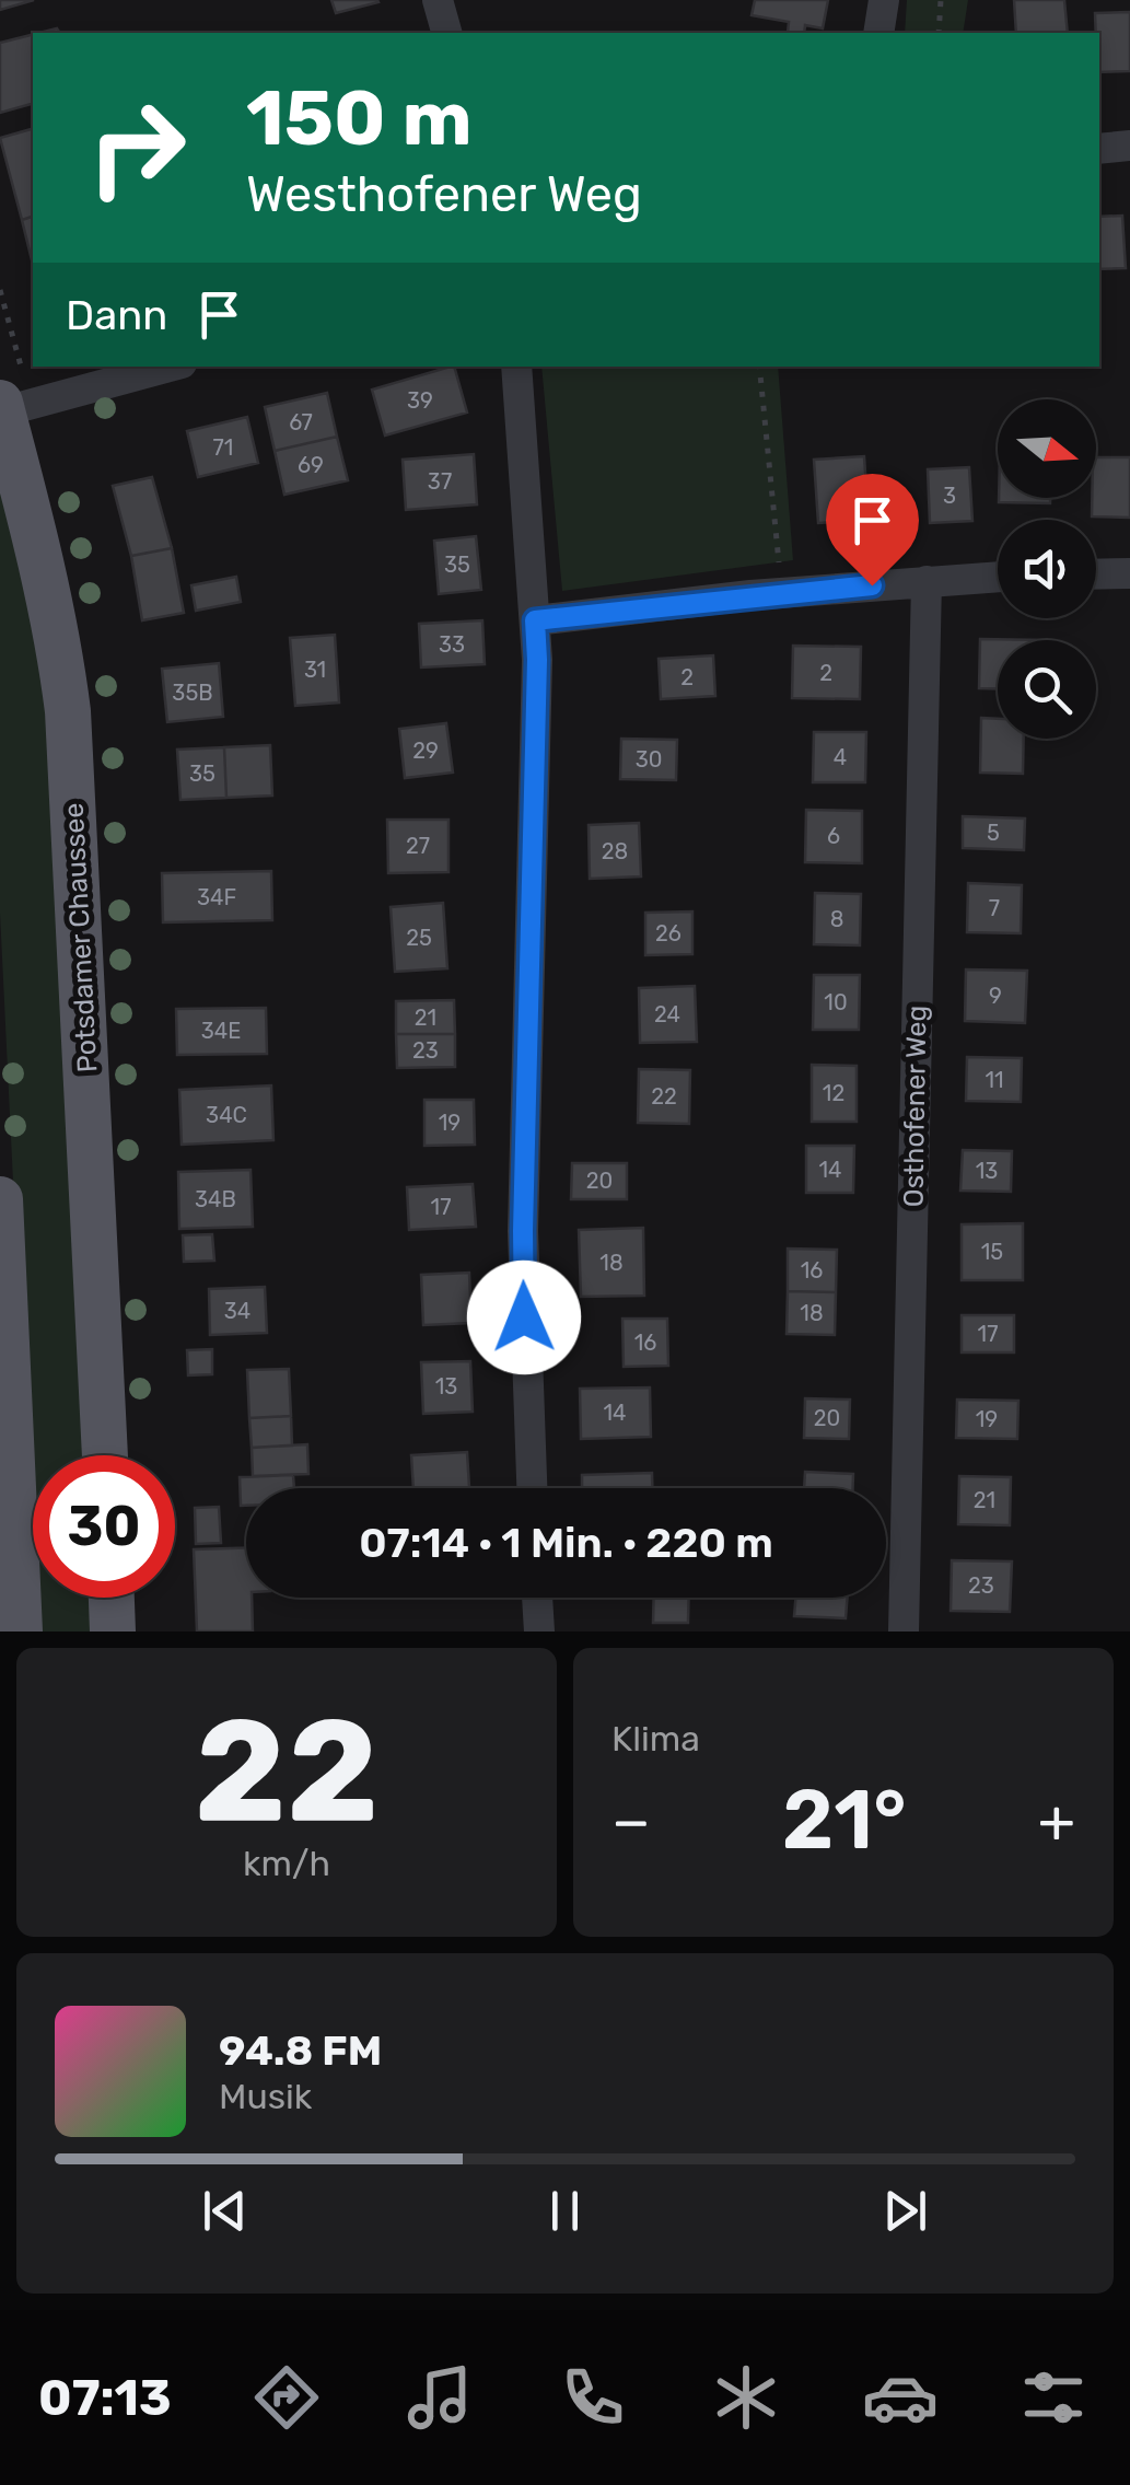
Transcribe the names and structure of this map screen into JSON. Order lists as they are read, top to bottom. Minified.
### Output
{"streets":{"main road":["Potsdamer Chaussee"],"street":["Osthofener Weg"]},"house_numbers":["39","67","71","69","37","3","35","33","31","2","2","35B","29","4","30","35","5","6","27","28","34F","7","8","26","25","9","10","24","21","34E","23","11","12","22","34C","19","14","13","20","34B","17","15","18","16","34","18","17","16","13","14","20","19","21","23"],"north":"right","page":{"turn":["150 m","Westhofener Weg"],"then":"Dann","limit":"30","trip":"07:14 · 1 Min. · 220 m","tile":[["22","km/h"],"Klima"],"heat":["−","21°","+"],"song":["94.8 FM","Musik"],"tabs":"07:13"}}
